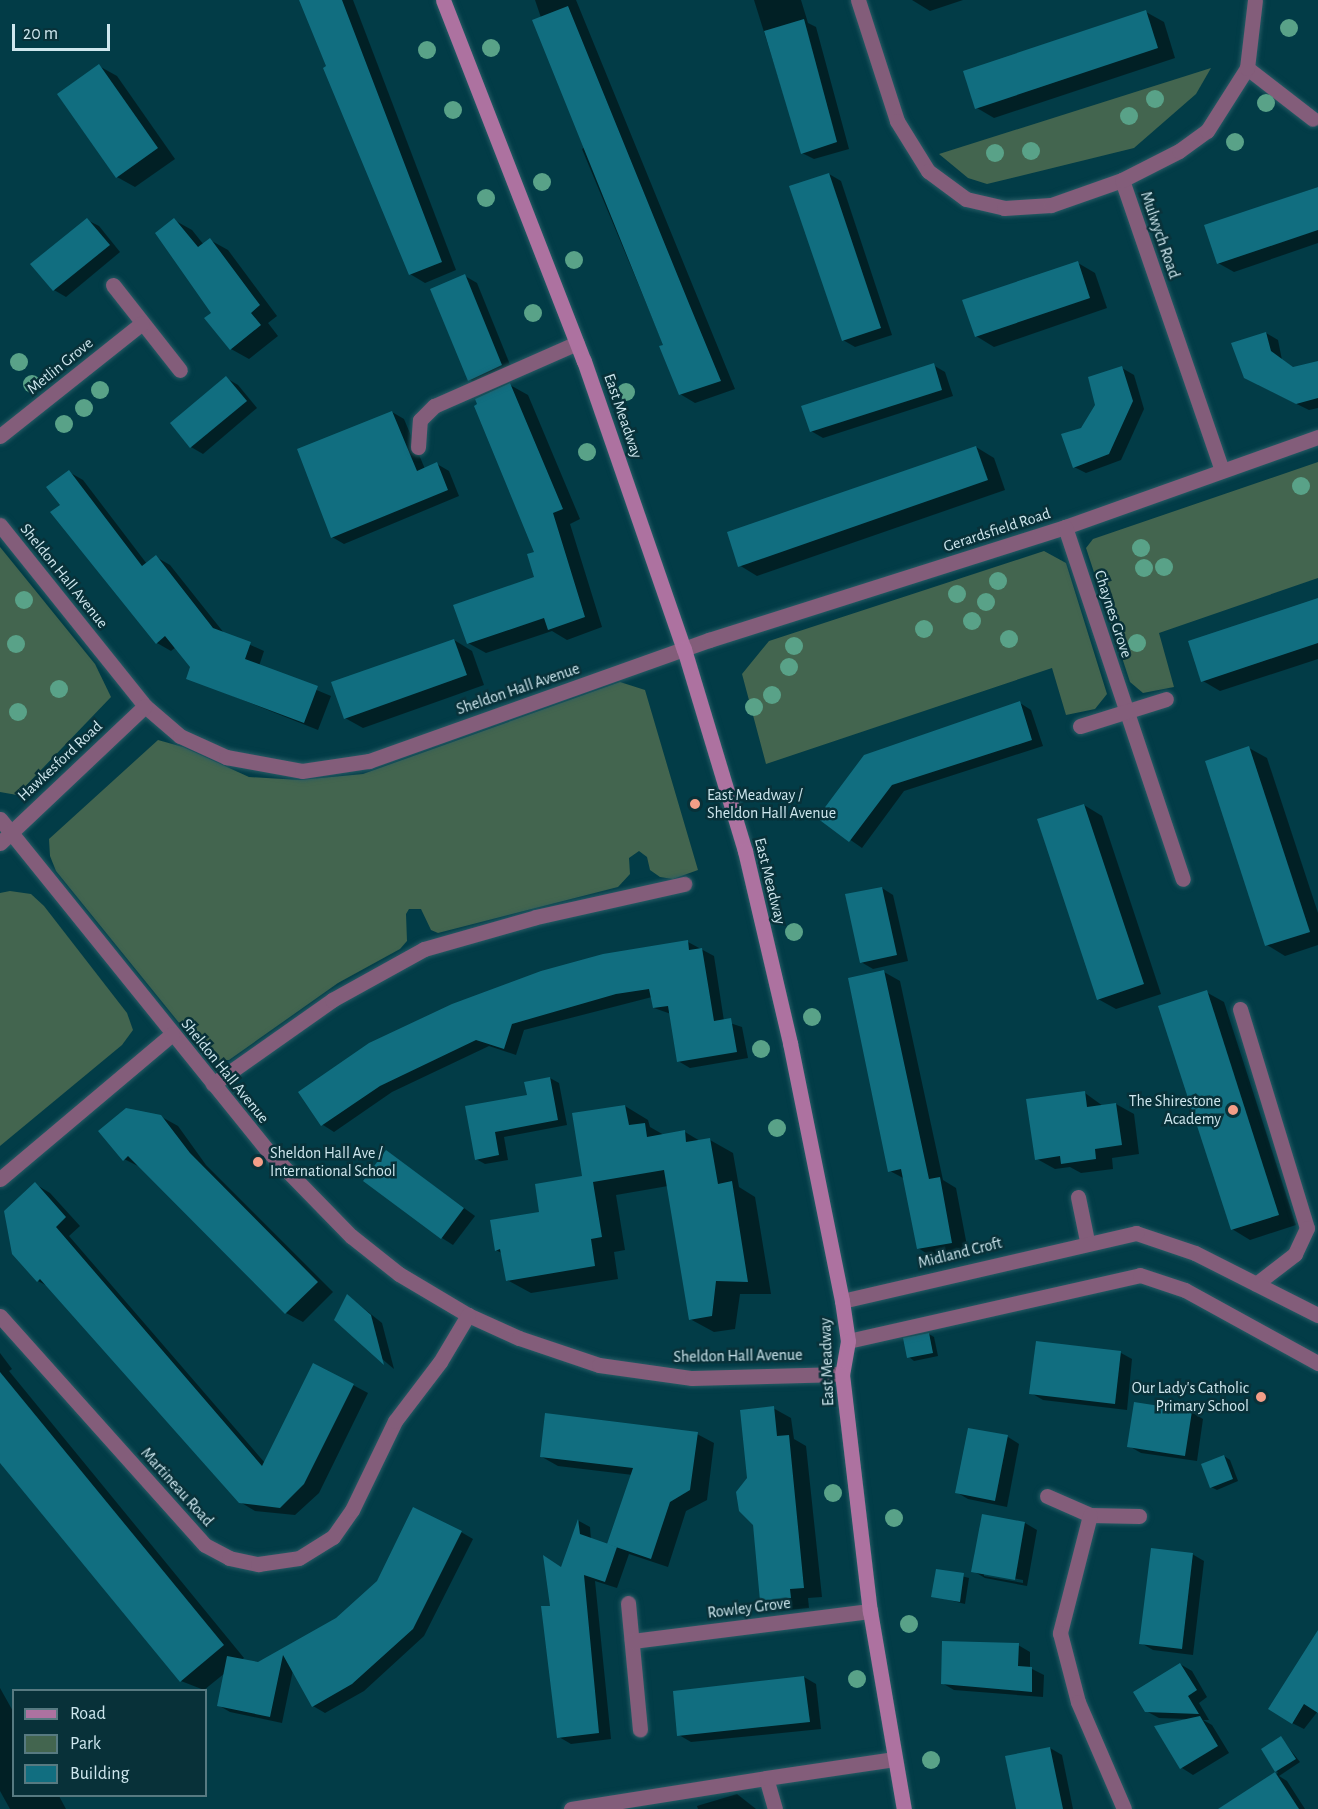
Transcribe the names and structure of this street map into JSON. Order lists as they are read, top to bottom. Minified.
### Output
{"streets":{"street":["Mulwych Road","Metlin Grove","East Meadway","Gerardsfield Road","Sheldon Hall Avenue","Chaynes Grove","Hawkesford Road","Midland Croft","Martineau Road","Rowley Grove"]},"crossings":[["Mulwych Road","Gerardsfield Road"],["East Meadway","Gerardsfield Road"],["East Meadway","Sheldon Hall Avenue"],["East Meadway","Midland Croft"],["East Meadway","Rowley Grove"],["Gerardsfield Road","Sheldon Hall Avenue"],["Gerardsfield Road","Chaynes Grove"],["Sheldon Hall Avenue","Hawkesford Road"],["Sheldon Hall Avenue","Martineau Road"]],"places":["East Meadway / Sheldon Hall Avenue","The Shirestone Academy","Sheldon Hall Ave / International School","Our Lady's Catholic Primary School"],"legend":["Road","Park","Building"],"scale_bar":"20 m"}
